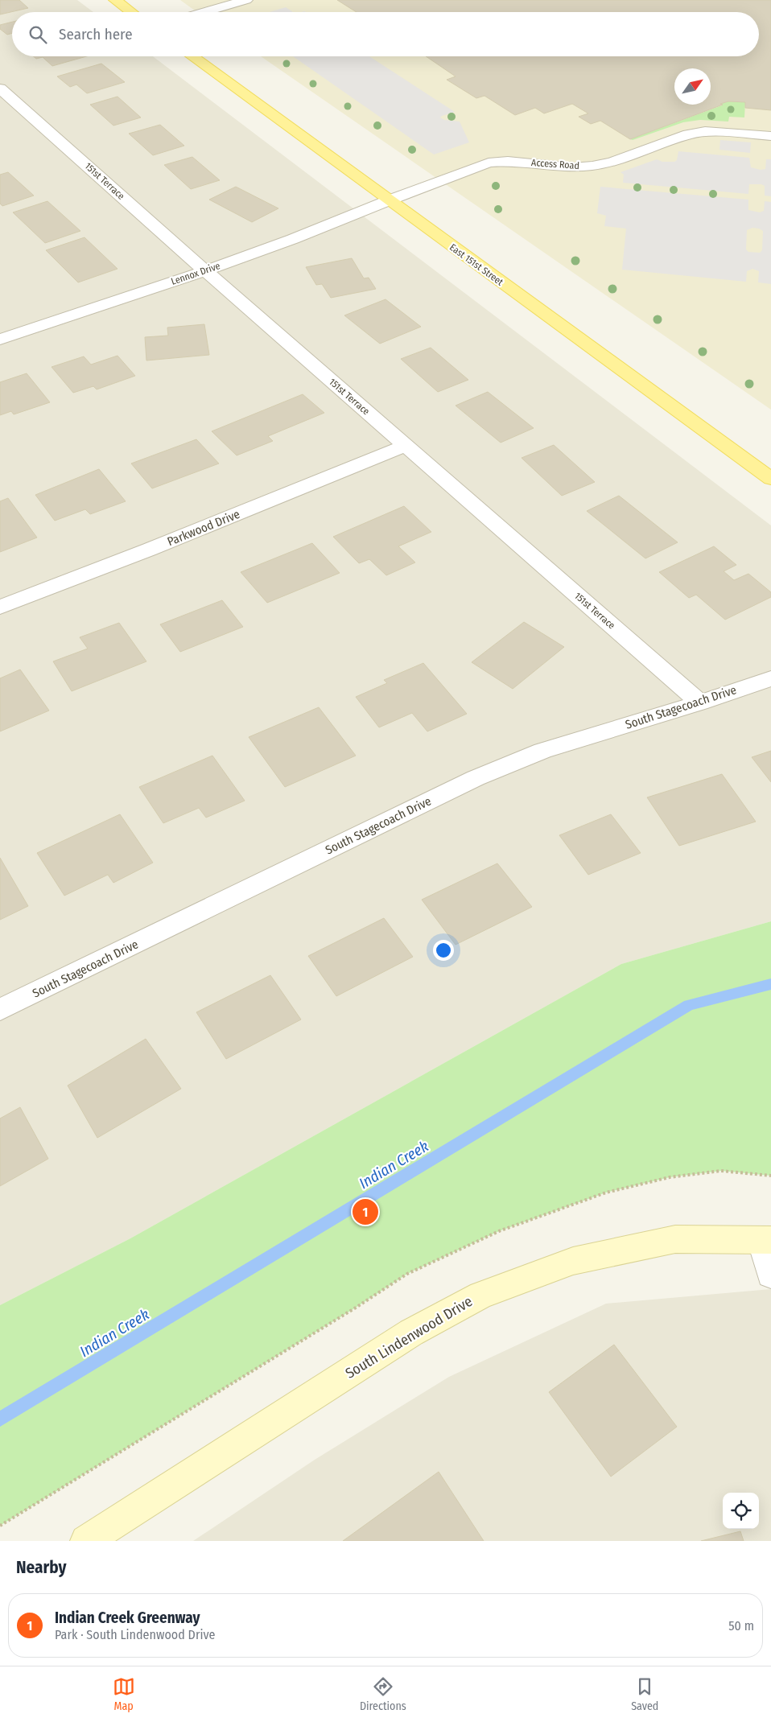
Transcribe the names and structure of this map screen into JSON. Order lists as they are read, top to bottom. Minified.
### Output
{"streets":{"main road":["East 151st Street"],"street":["Access Road","151st Terrace","Lennox Drive","Parkwood Drive","South Stagecoach Drive","South Lindenwood Drive"]},"crossings":[["Access Road","East 151st Street"],["Access Road","Lennox Drive"],["151st Terrace","Lennox Drive"],["151st Terrace","Parkwood Drive"],["151st Terrace","South Stagecoach Drive"],["East 151st Street","Lennox Drive"]],"water":["Indian Creek"],"north":"top right","page":{"search":"Search here","pins":"1","heading":"Nearby","list":[{"mark":"1","name":"Indian Creek Greenway","note":"Park · South Lindenwood Drive","value":"50 m"}],"nav":["Map","Directions","Saved"]}}
